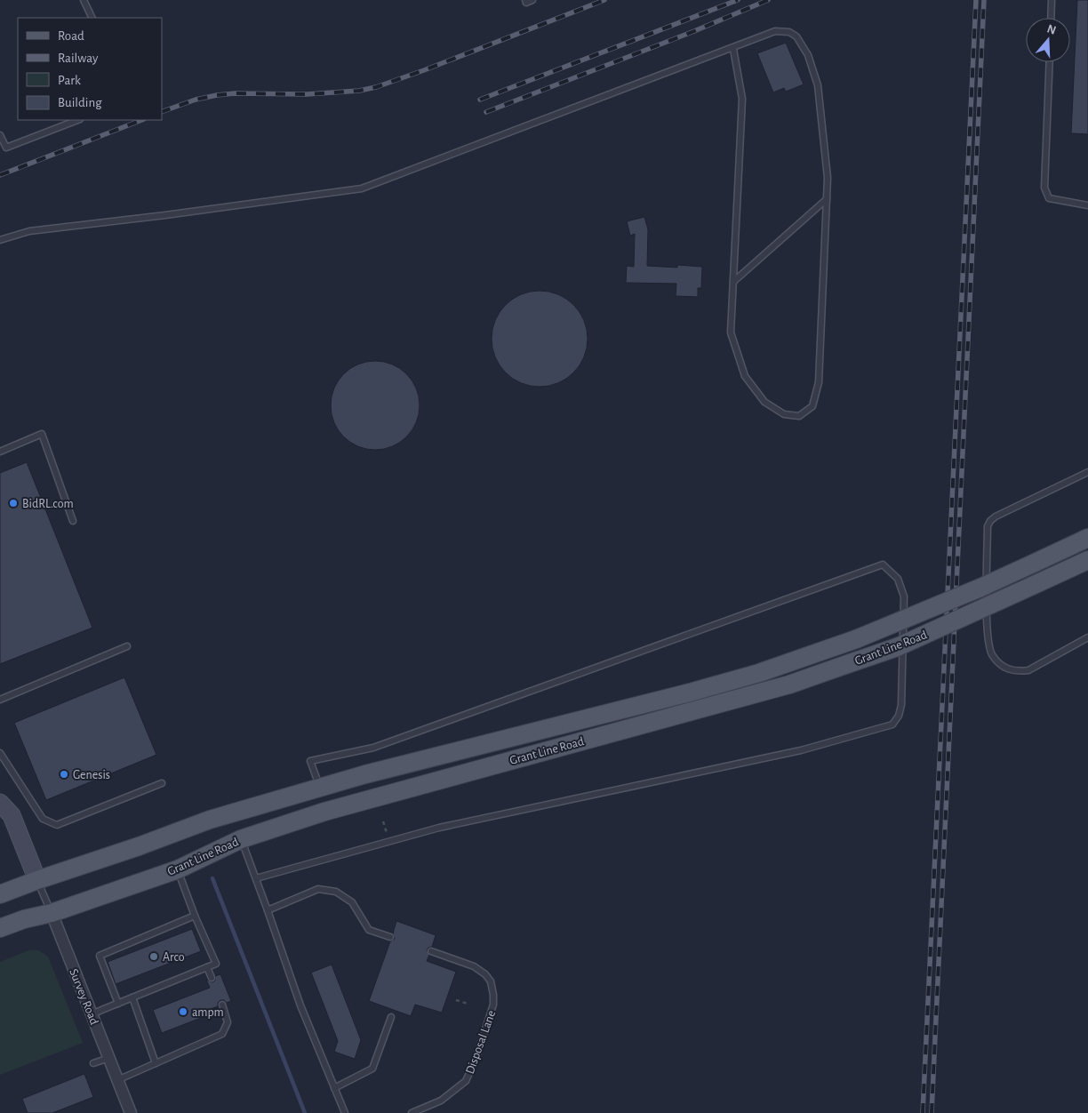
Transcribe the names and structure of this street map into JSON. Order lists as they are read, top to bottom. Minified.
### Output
{"streets":{"main road":["Grant Line Road"],"street":["Survey Road"],"lane":["Disposal Lane"]},"crossings":[["Grant Line Road","Survey Road"]],"places":["BidRL.com","Genesis","Arco","ampm"],"legend":["Road","Railway","Park","Building"],"north":"top"}
